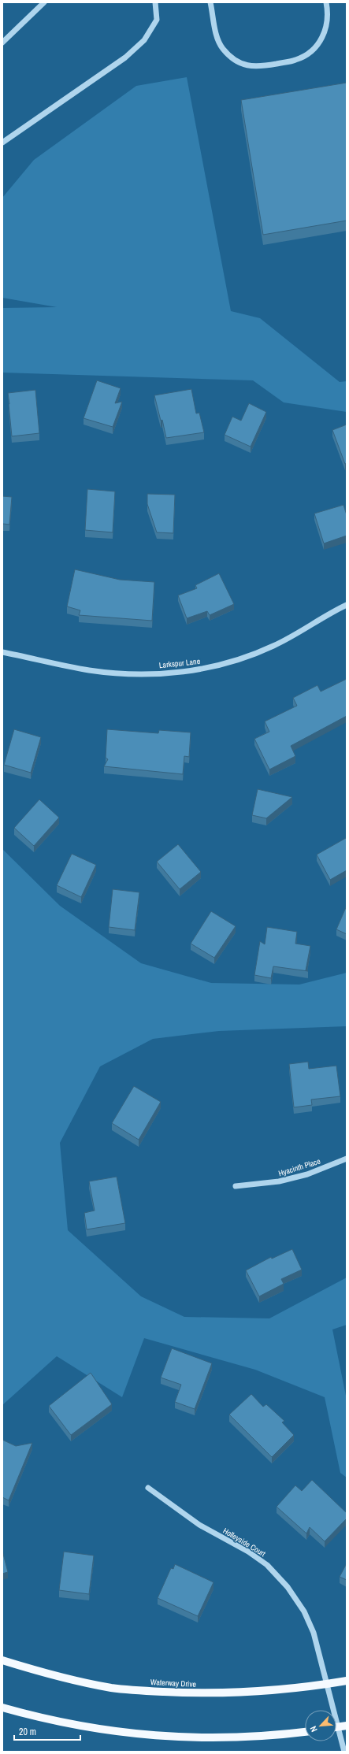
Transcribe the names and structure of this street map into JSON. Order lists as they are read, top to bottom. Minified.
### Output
{"streets":{"main road":["Waterway Drive"],"street":["Larkspur Lane","Hyacinth Place","Holleyside Court"]},"crossings":[["Holleyside Court","Waterway Drive"]],"scale_bar":"20 m","north":"bottom left"}
